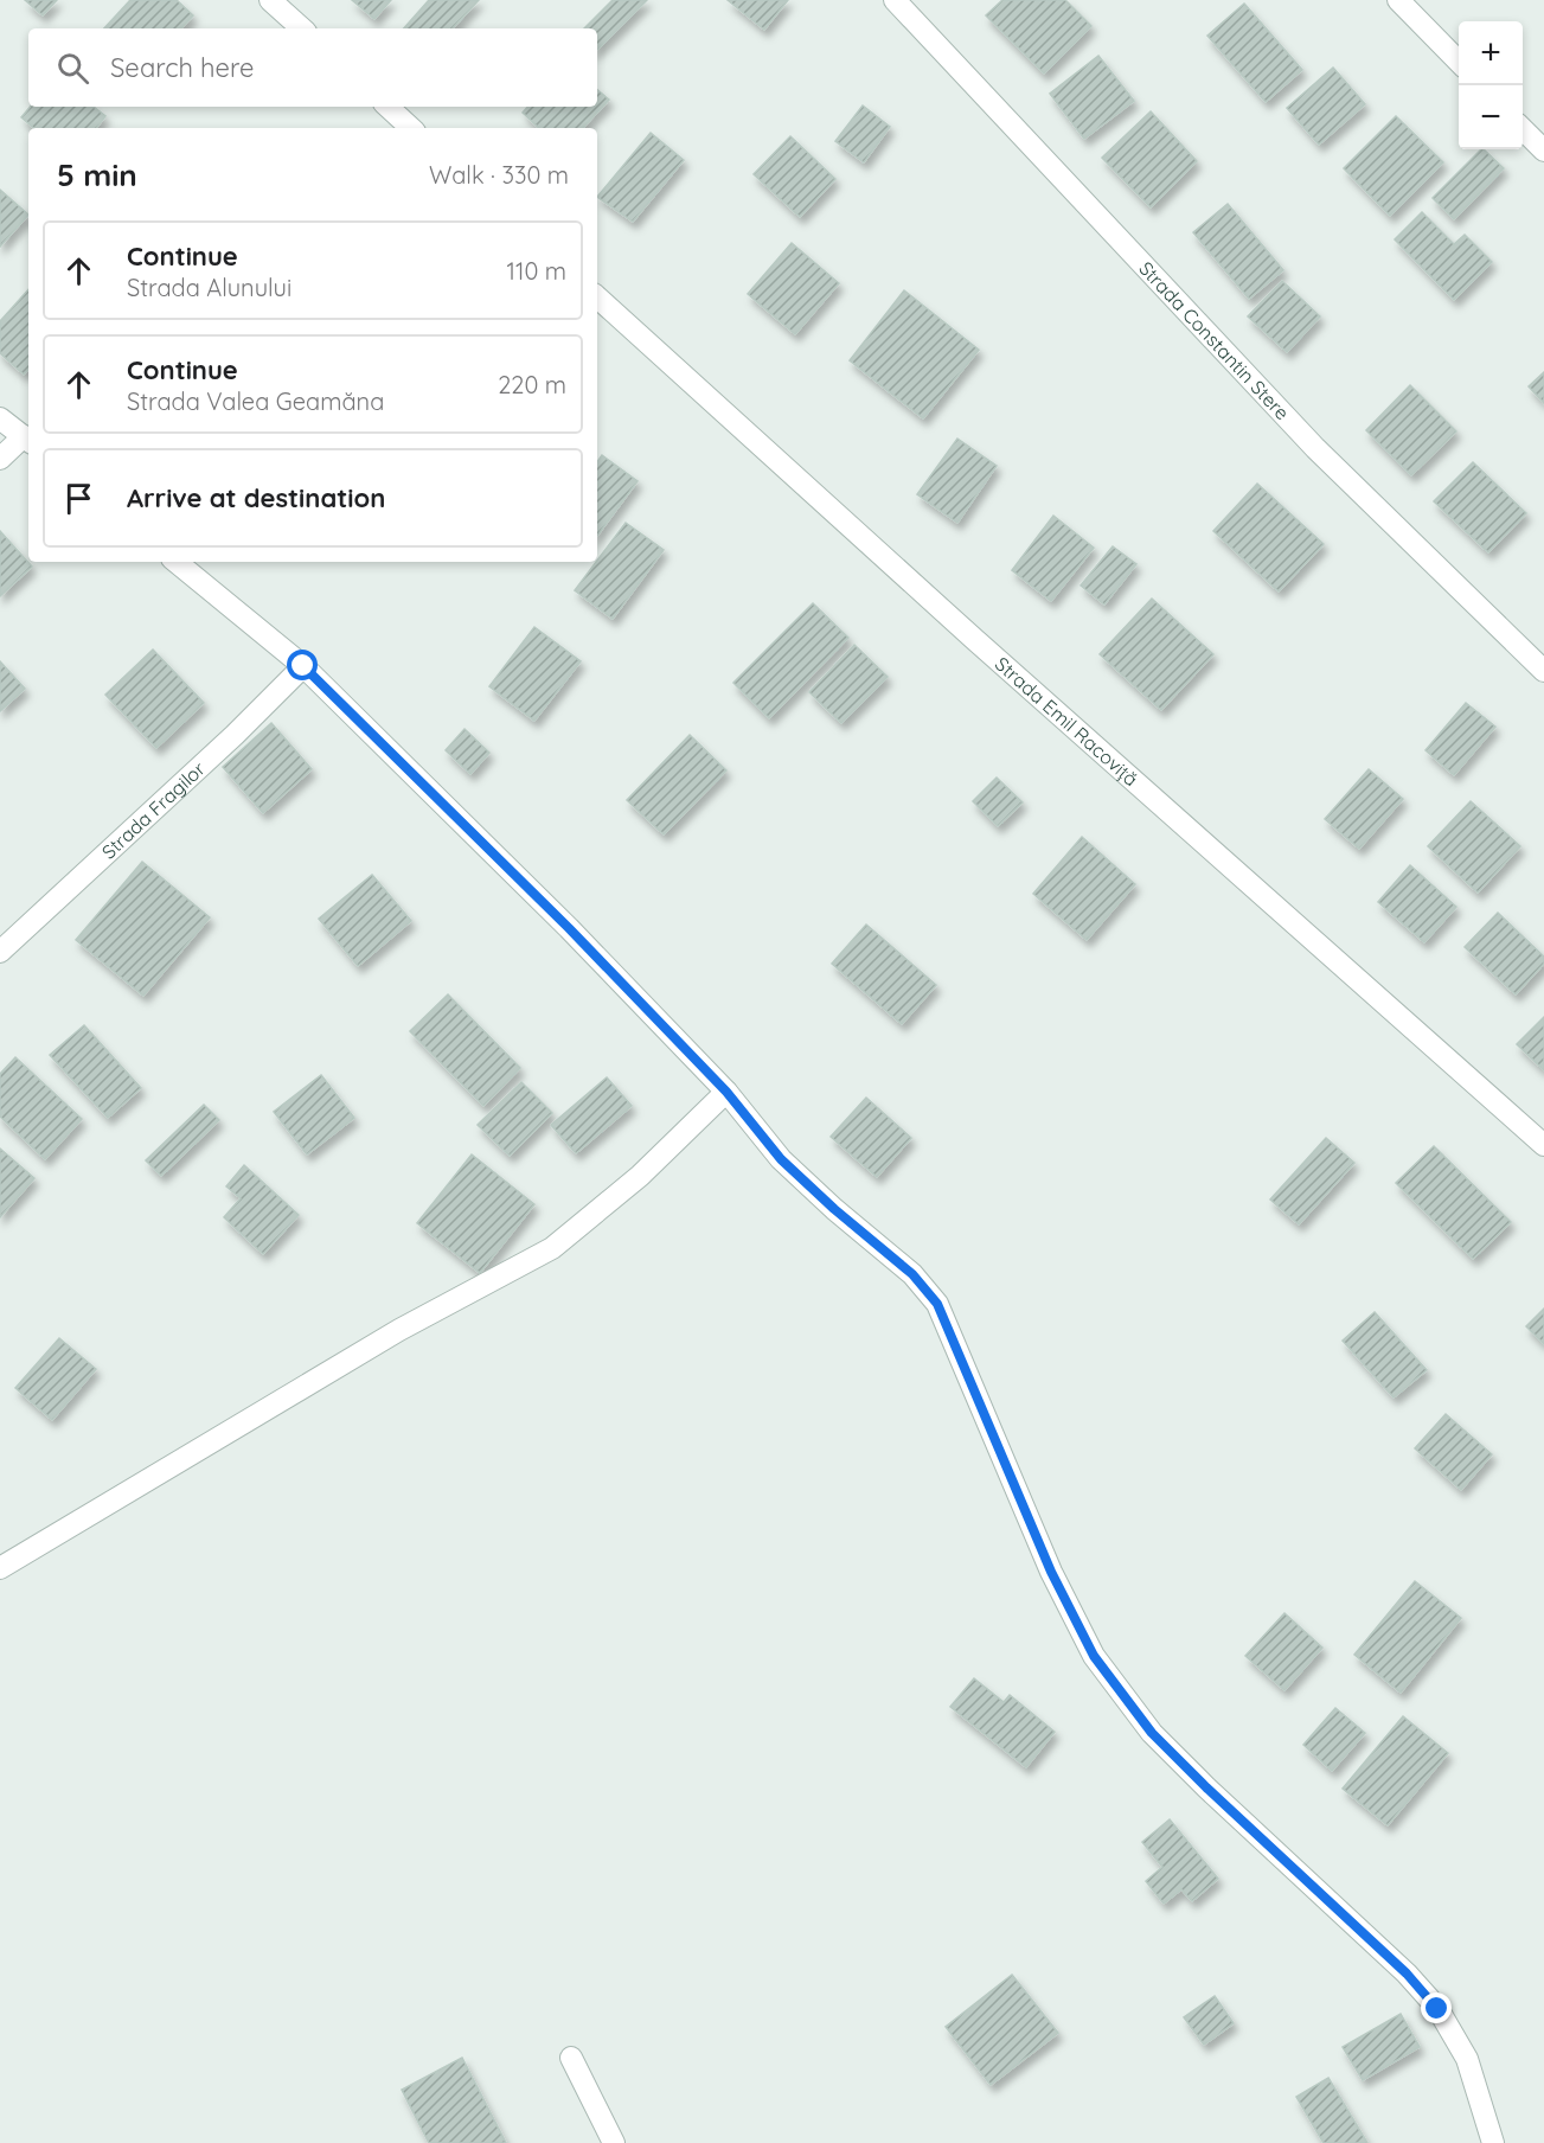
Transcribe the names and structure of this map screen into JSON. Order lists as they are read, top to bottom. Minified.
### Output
{"streets":{"street":["Strada Constantin Stere","Strada Emil Racoviță","Strada Fragilor"]},"page":{"map_buttons":["+","−"],"search":"Search here","heading":["5 min","Walk · 330 m"],"list":[["Continue","Strada Alunului","110 m"],["Continue","Strada Valea Geamăna","220 m"],"Arrive at destination"]}}
